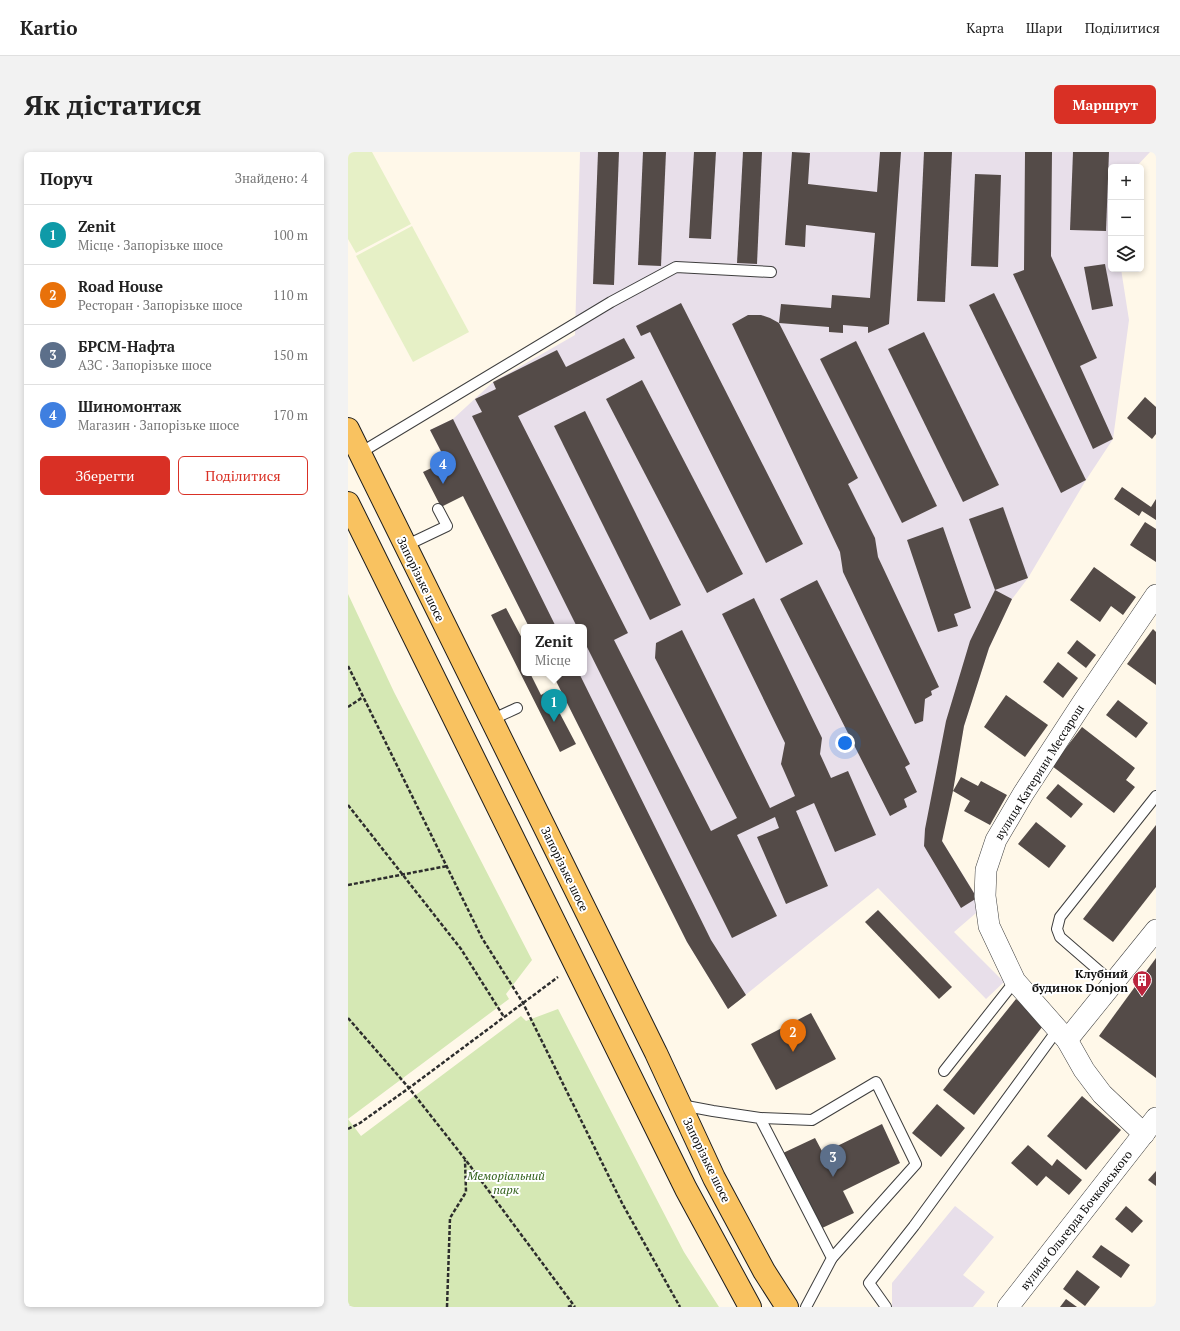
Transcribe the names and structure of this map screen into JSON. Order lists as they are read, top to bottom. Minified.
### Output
{"streets":{"main road":["Запорізьке шосе"],"street":["вулиця Катерини Мессарош","вулиця Ольгерда Бочковського"]},"crossings":[["вулиця Катерини Мессарош","вулиця Ольгерда Бочковського"]],"parks":["Меморіальний парк"],"places":{"building":["Клубний будинок Donjon"]},"page":{"header":"Kartio","nav":["Карта","Шари","Поділитися"],"buttons":["Маршрут",["Зберегти","Поділитися"]],"title":"Як дістатися","heading":["Поруч","Знайдено: 4"],"map_buttons":["+","−"],"list":[{"mark":"1","name":"Zenit","note":"Місце · Запорізьке шосе","value":"100 m"},{"mark":"2","name":"Road House","note":"Ресторан · Запорізьке шосе","value":"110 m"},{"mark":"3","name":"БРСМ-Нафта","note":"АЗС · Запорізьке шосе","value":"150 m"},{"mark":"4","name":"Шиномонтаж","note":"Магазин · Запорізьке шосе","value":"170 m"}],"pins":["4","1","2","3"],"popup":["Zenit","Місце"]}}
